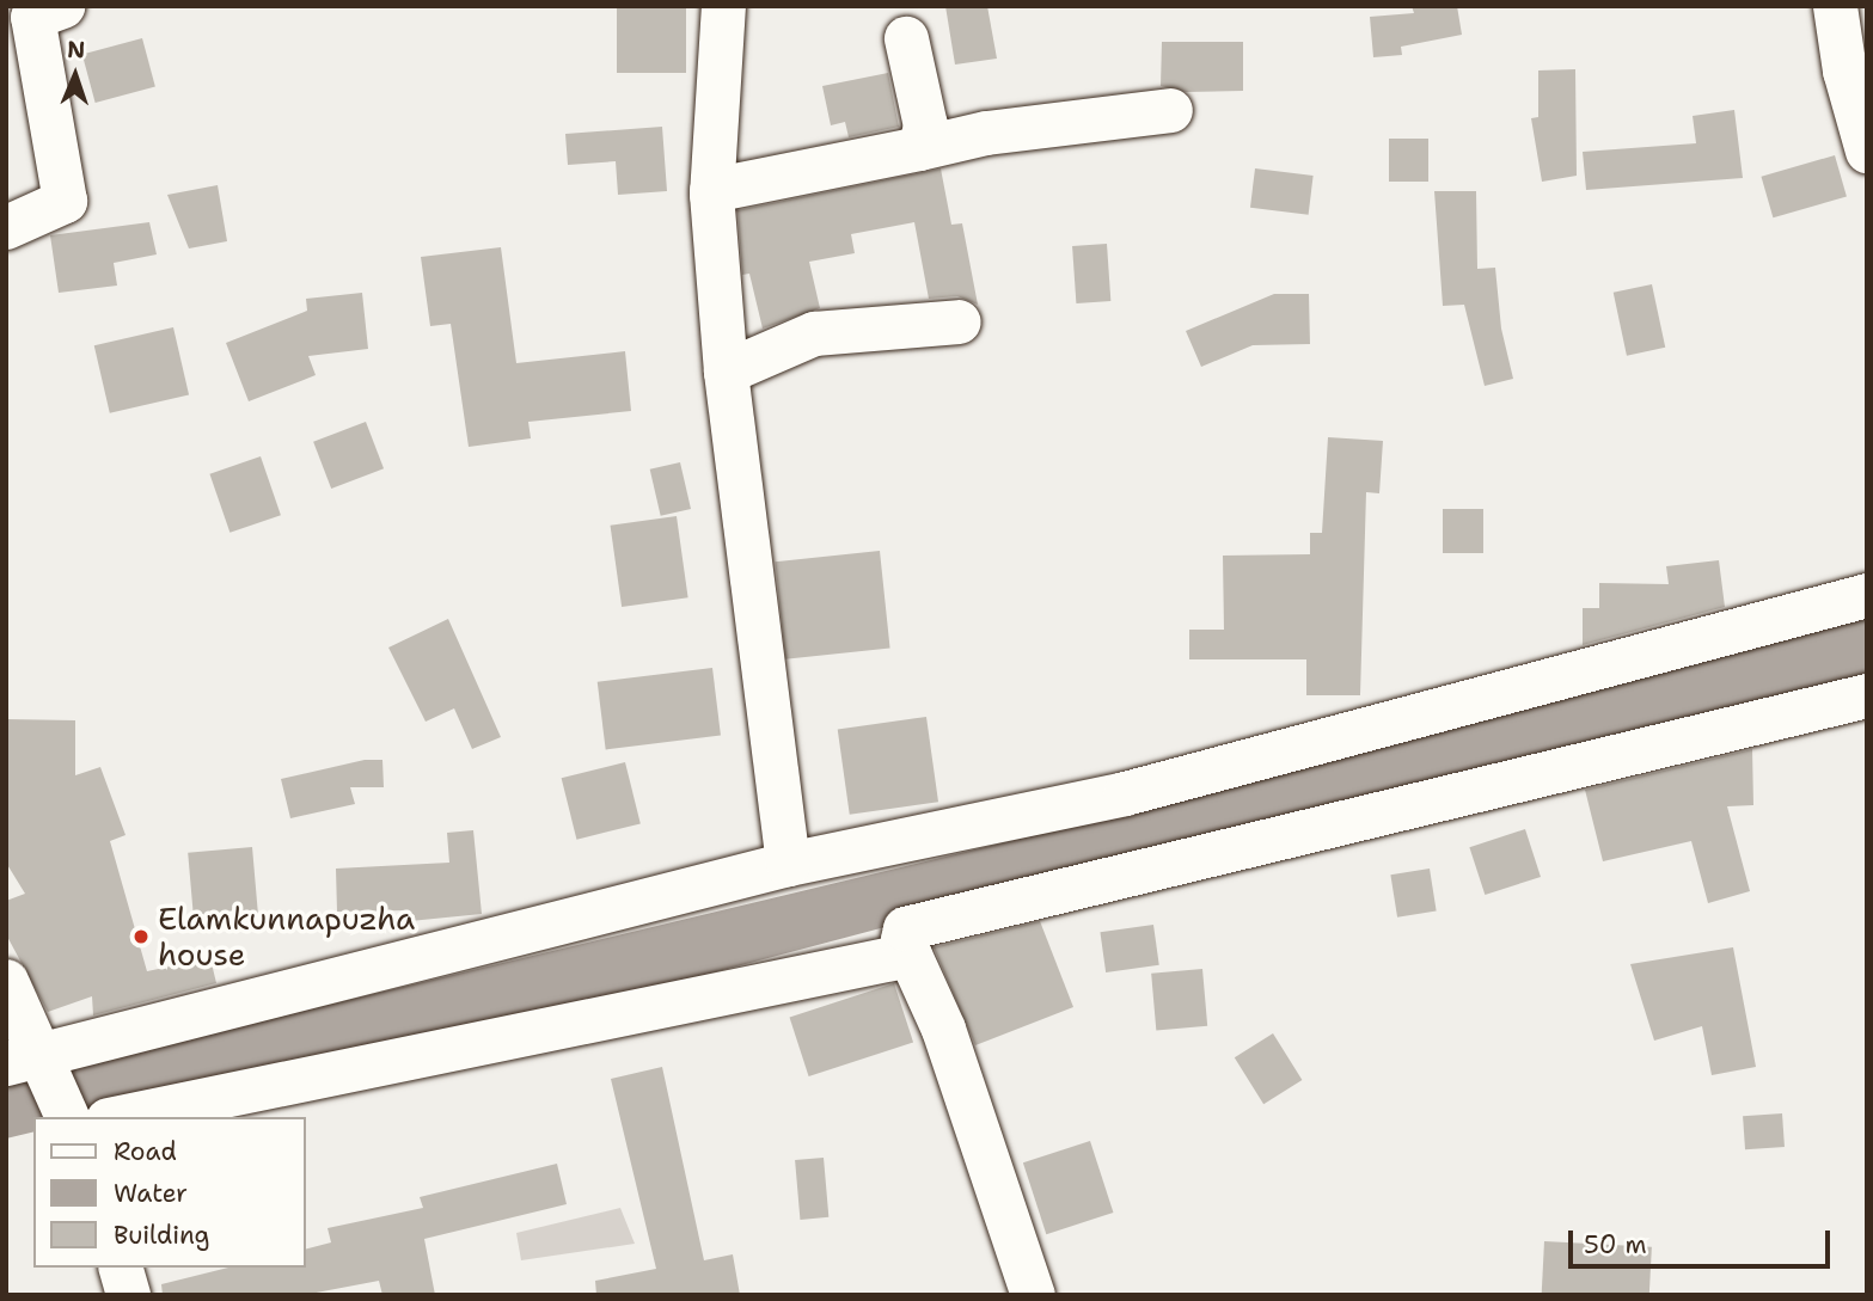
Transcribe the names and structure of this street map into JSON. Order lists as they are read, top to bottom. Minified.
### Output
{"places":["Elamkunnapuzha house"],"legend":["Road","Water","Building"],"scale_bar":"50 m","north":"top"}
